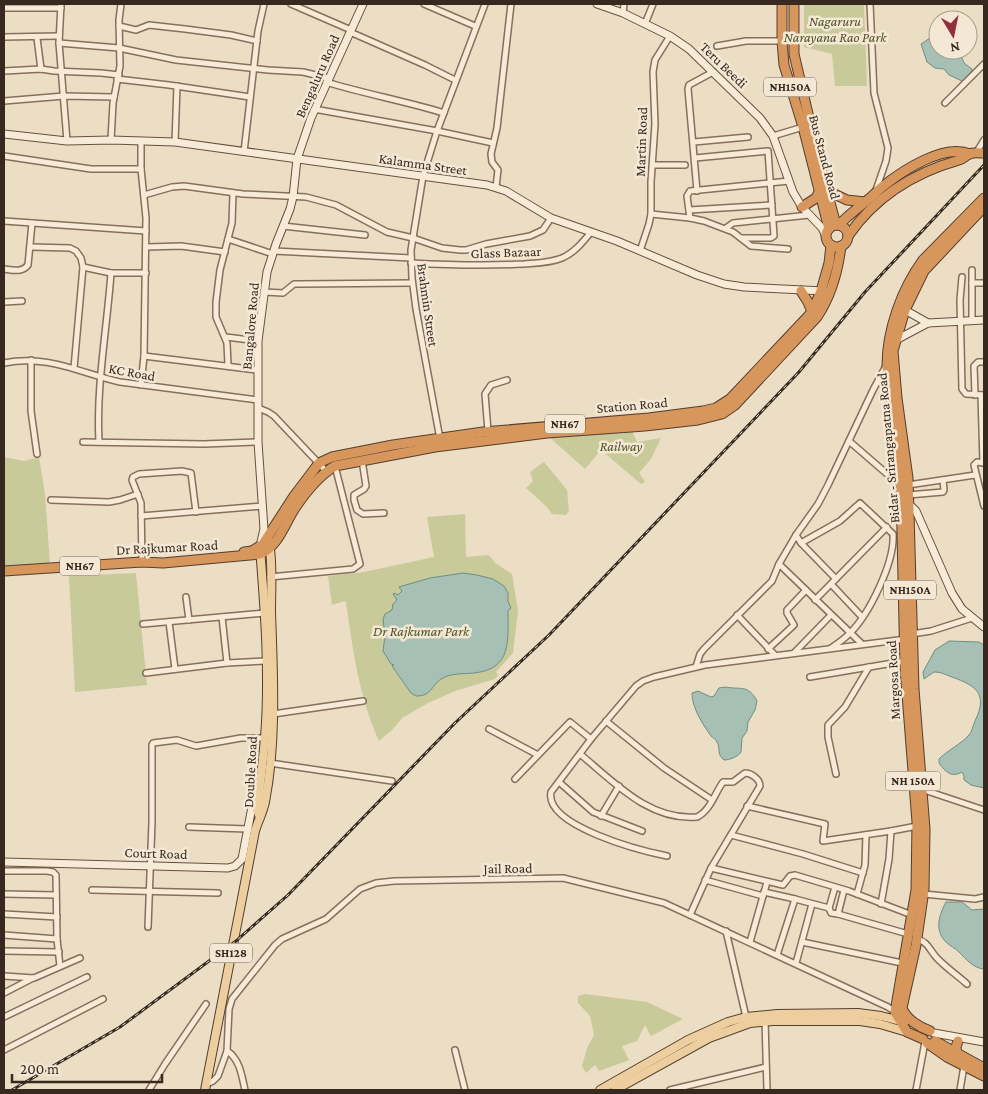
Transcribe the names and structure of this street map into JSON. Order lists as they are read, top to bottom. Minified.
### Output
{"streets":{"highway":["NH150A","Bus Stand Road","Station Road","NH67","Bidar - Srirangapatna Road","Dr Rajkumar Road","Margosa Road","NH 150A"],"main road":["Double Road","SH128"],"street":["Teru Beedi","Bengaluru Road","Martin Road","Kalamma Street","Glass Bazaar","Brahmin Street","Bangalore Road","KC Road","Court Road","Jail Road"]},"crossings":[["Teru Beedi","Martin Road"],["Teru Beedi","Bus Stand Road"],["Bengaluru Road","Kalamma Street"],["Bengaluru Road","Bangalore Road"],["Martin Road","Kalamma Street"],["Kalamma Street","Glass Bazaar"],["Kalamma Street","Brahmin Street"],["Kalamma Street","Bangalore Road"],["Kalamma Street","Station Road"],["Glass Bazaar","Brahmin Street"],["Glass Bazaar","Bangalore Road"],["Brahmin Street","Station Road"],["Brahmin Street","NH67"],["Bangalore Road","KC Road"],["Bangalore Road","NH67"],["Bangalore Road","Dr Rajkumar Road"],["Bangalore Road","Double Road"],["Bangalore Road","SH128"],["Station Road","NH67"],["NH67","Dr Rajkumar Road"],["NH67","Double Road"],["NH67","SH128"],["Bidar - Srirangapatna Road","Margosa Road"],["Bidar - Srirangapatna Road","Jail Road"],["Dr Rajkumar Road","Double Road"],["Margosa Road","Jail Road"],["Double Road","Court Road"],["Double Road","SH128"],["Jail Road","SH128"]],"parks":["Nagaruru Narayana Rao Park","Railway","Dr Rajkumar Park"],"scale_bar":"200 m","north":"bottom"}
